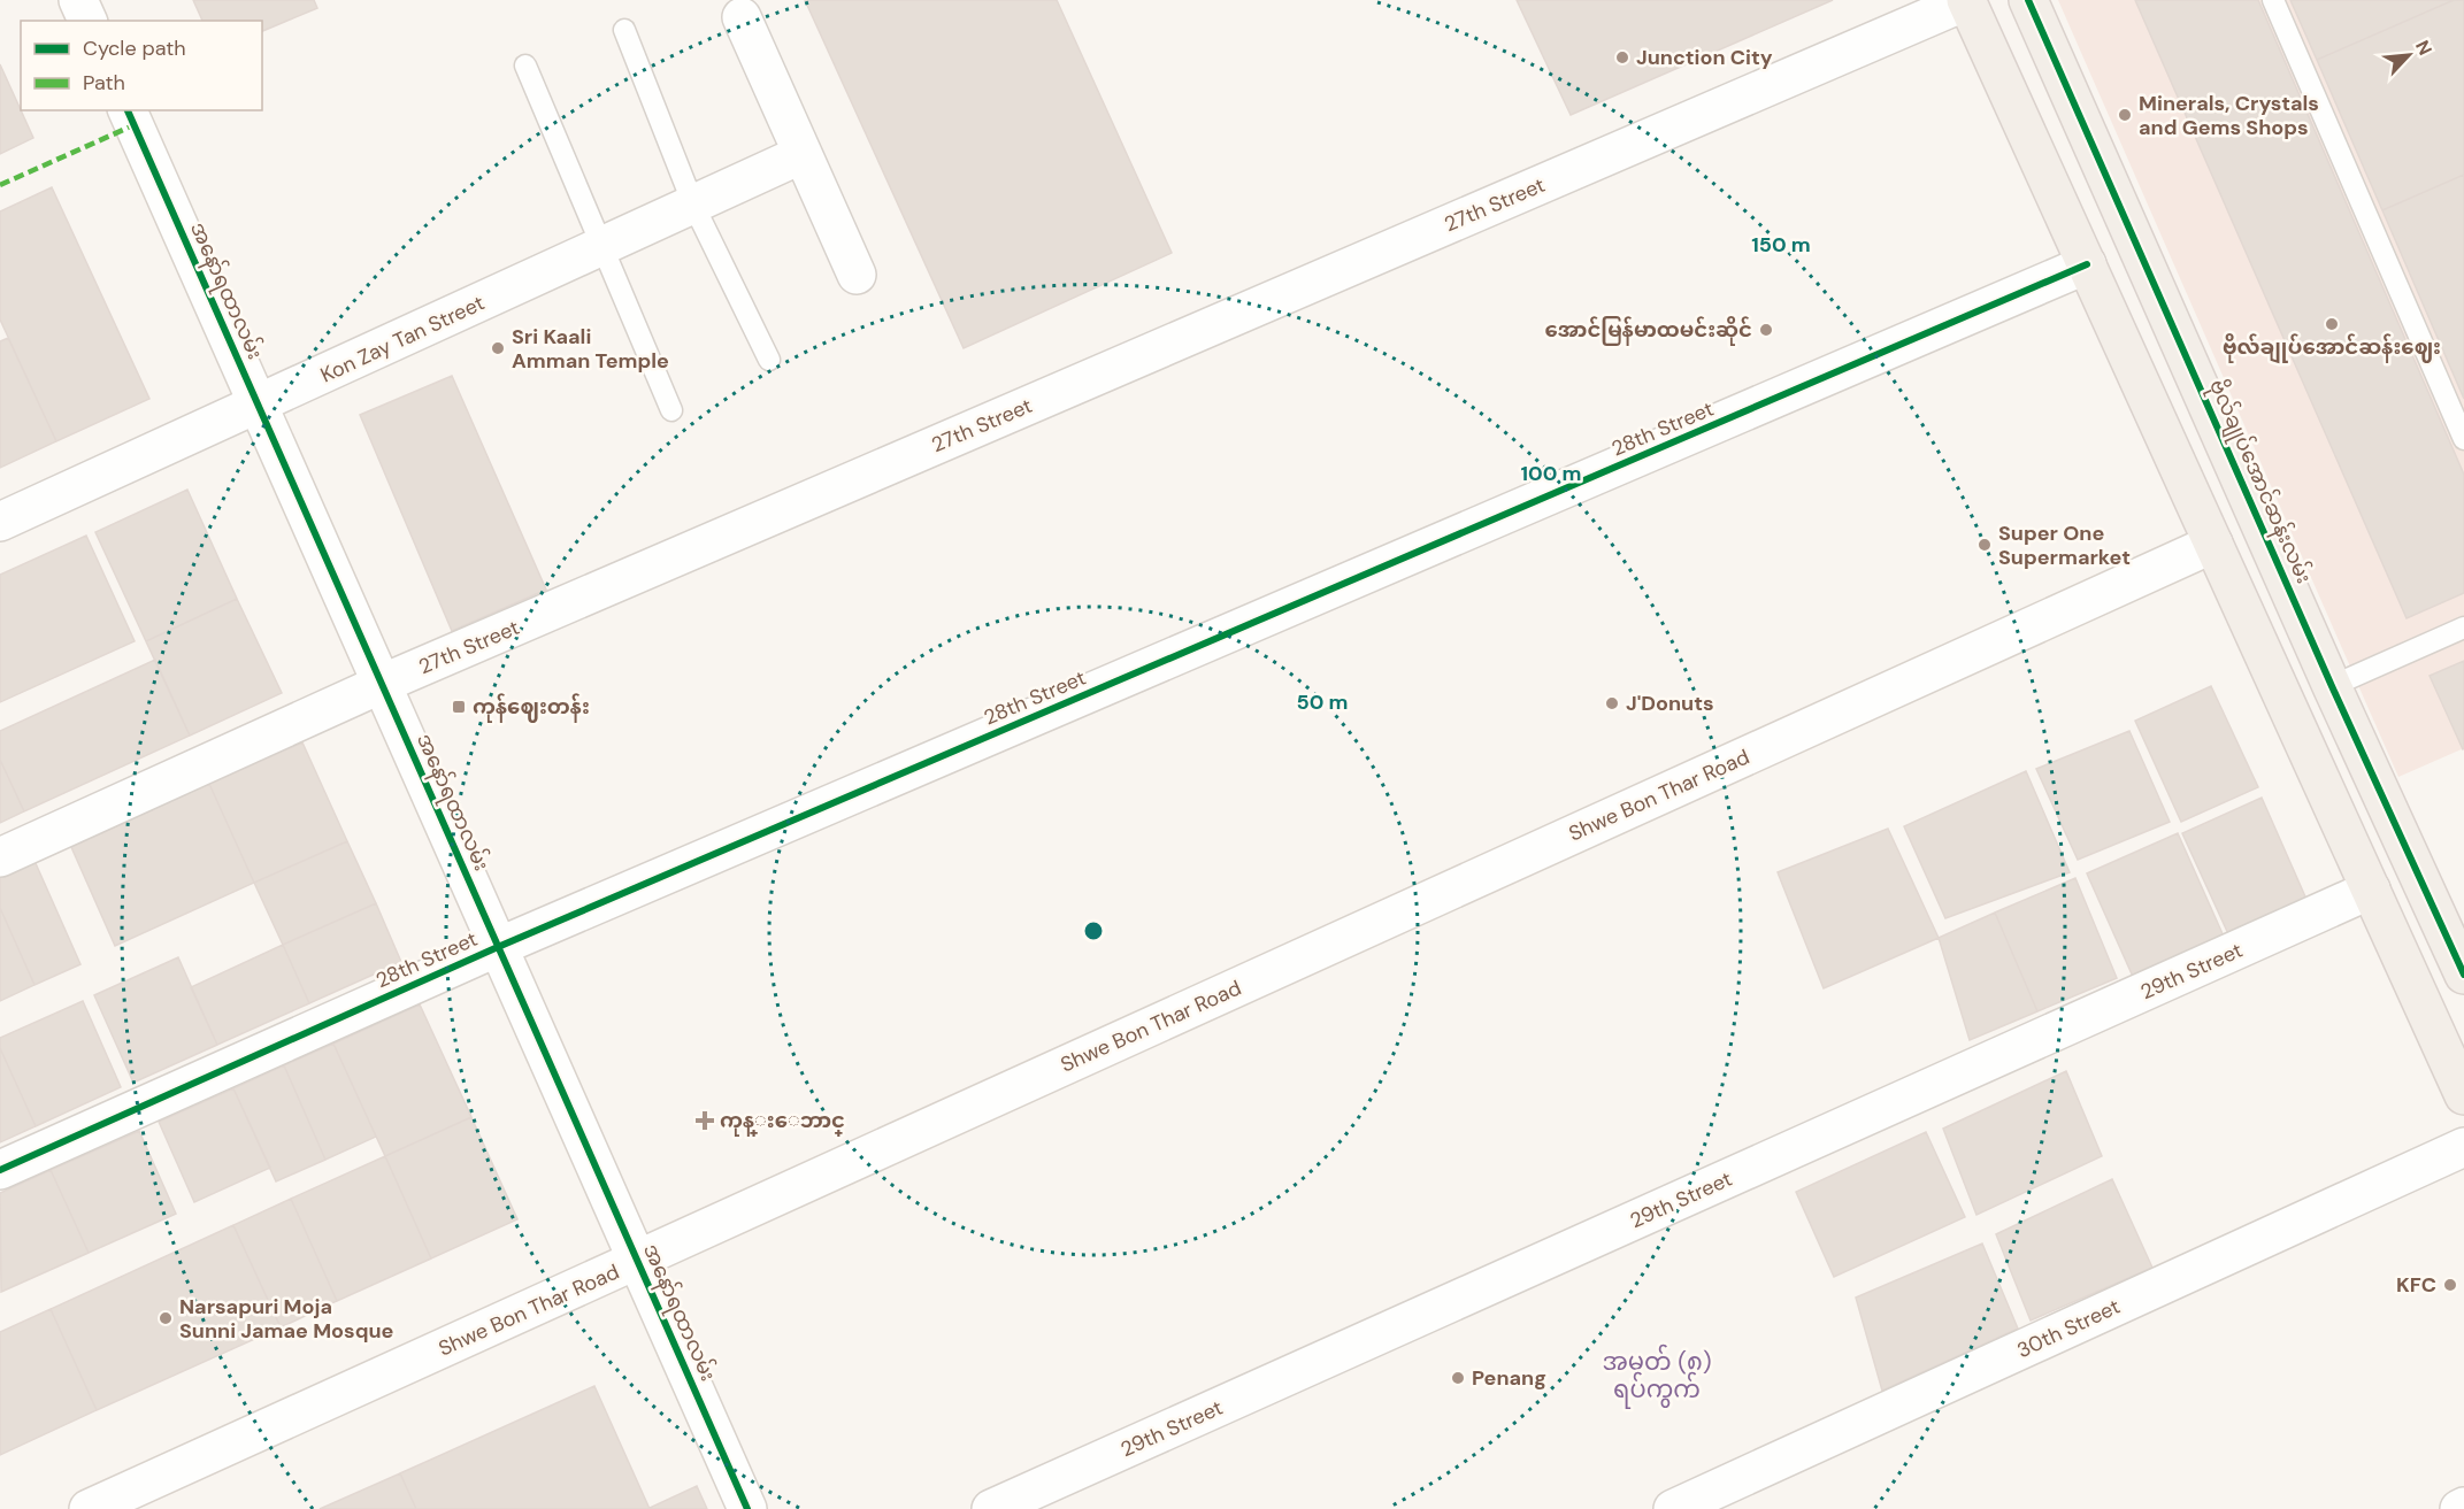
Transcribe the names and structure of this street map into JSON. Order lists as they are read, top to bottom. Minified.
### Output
{"streets":{"main road":["ဗိုလ်ချုပ်အောင်ဆန်းလမ်း"],"street":["27th Street","အနော်ရထာလမ်း","Kon Zay Tan Street","28th Street","Shwe Bon Thar Road","29th Street","30th Street"]},"crossings":[["27th Street","အနော်ရထာလမ်း"],["အနော်ရထာလမ်း","Kon Zay Tan Street"],["အနော်ရထာလမ်း","28th Street"],["အနော်ရထာလမ်း","Shwe Bon Thar Road"]],"districts":["အမှတ် (၈) ရပ်ကွက်"],"places":{"other":["Junction City","Minerals, Crystals and Gems Shops","ဗိုလ်ချုပ်အောင်ဆန်းဈေး","အောင်မြန်မာထမင်းဆိုင်","Sri Kaali Amman Temple","Super One Supermarket","J'Donuts","KFC","Narsapuri Moja Sunni Jamae Mosque","Penang"],"transit":["ကုန်ဈေးတန်း"],"health":["ကုန္းေဘာင္"]},"legend":["Cycle path","Path"],"north":"top right","rings":["150 m","100 m","50 m"]}
